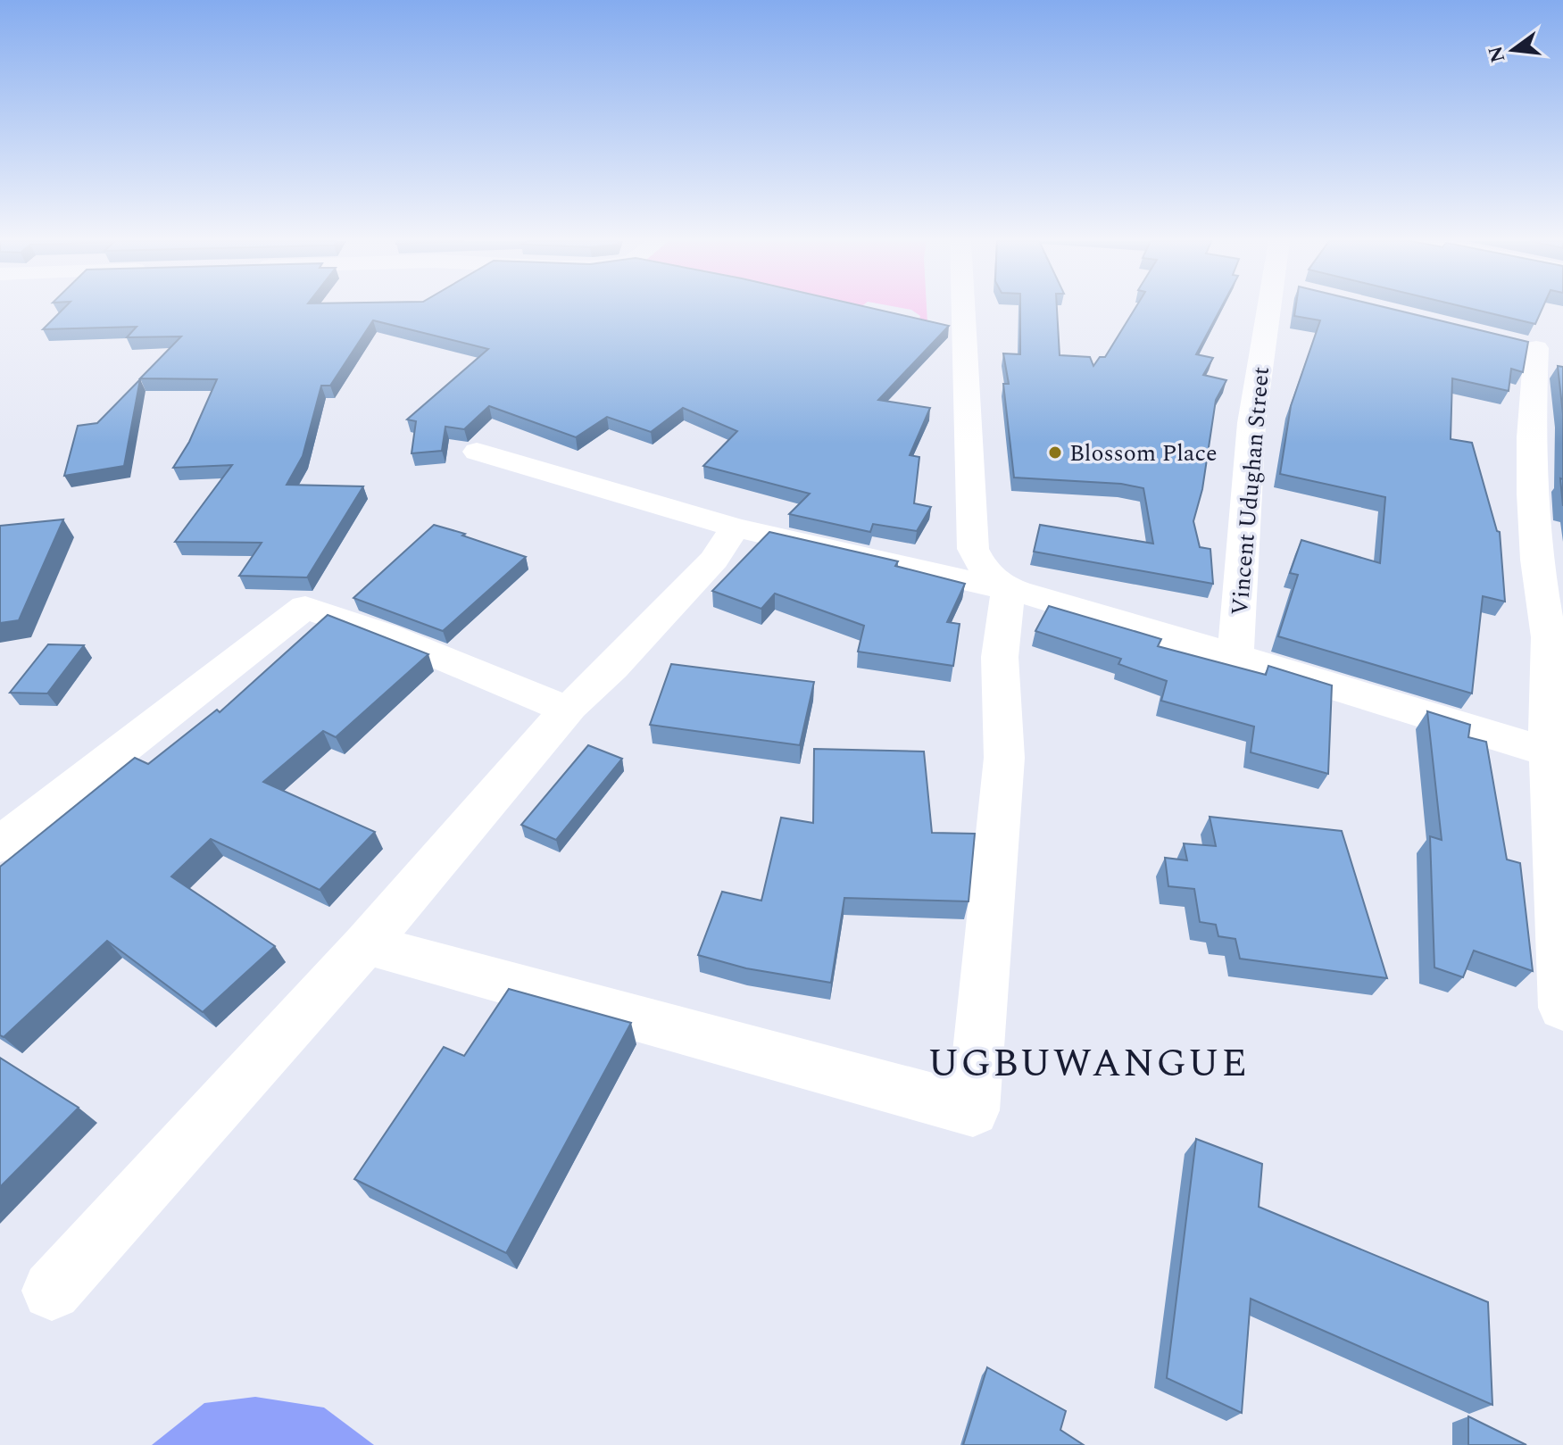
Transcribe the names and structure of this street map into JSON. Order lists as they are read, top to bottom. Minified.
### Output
{"streets":{"street":["Vincent Udughan Street"]},"districts":["UGBUWANGUE"],"places":["Blossom Place"],"north":"left"}
